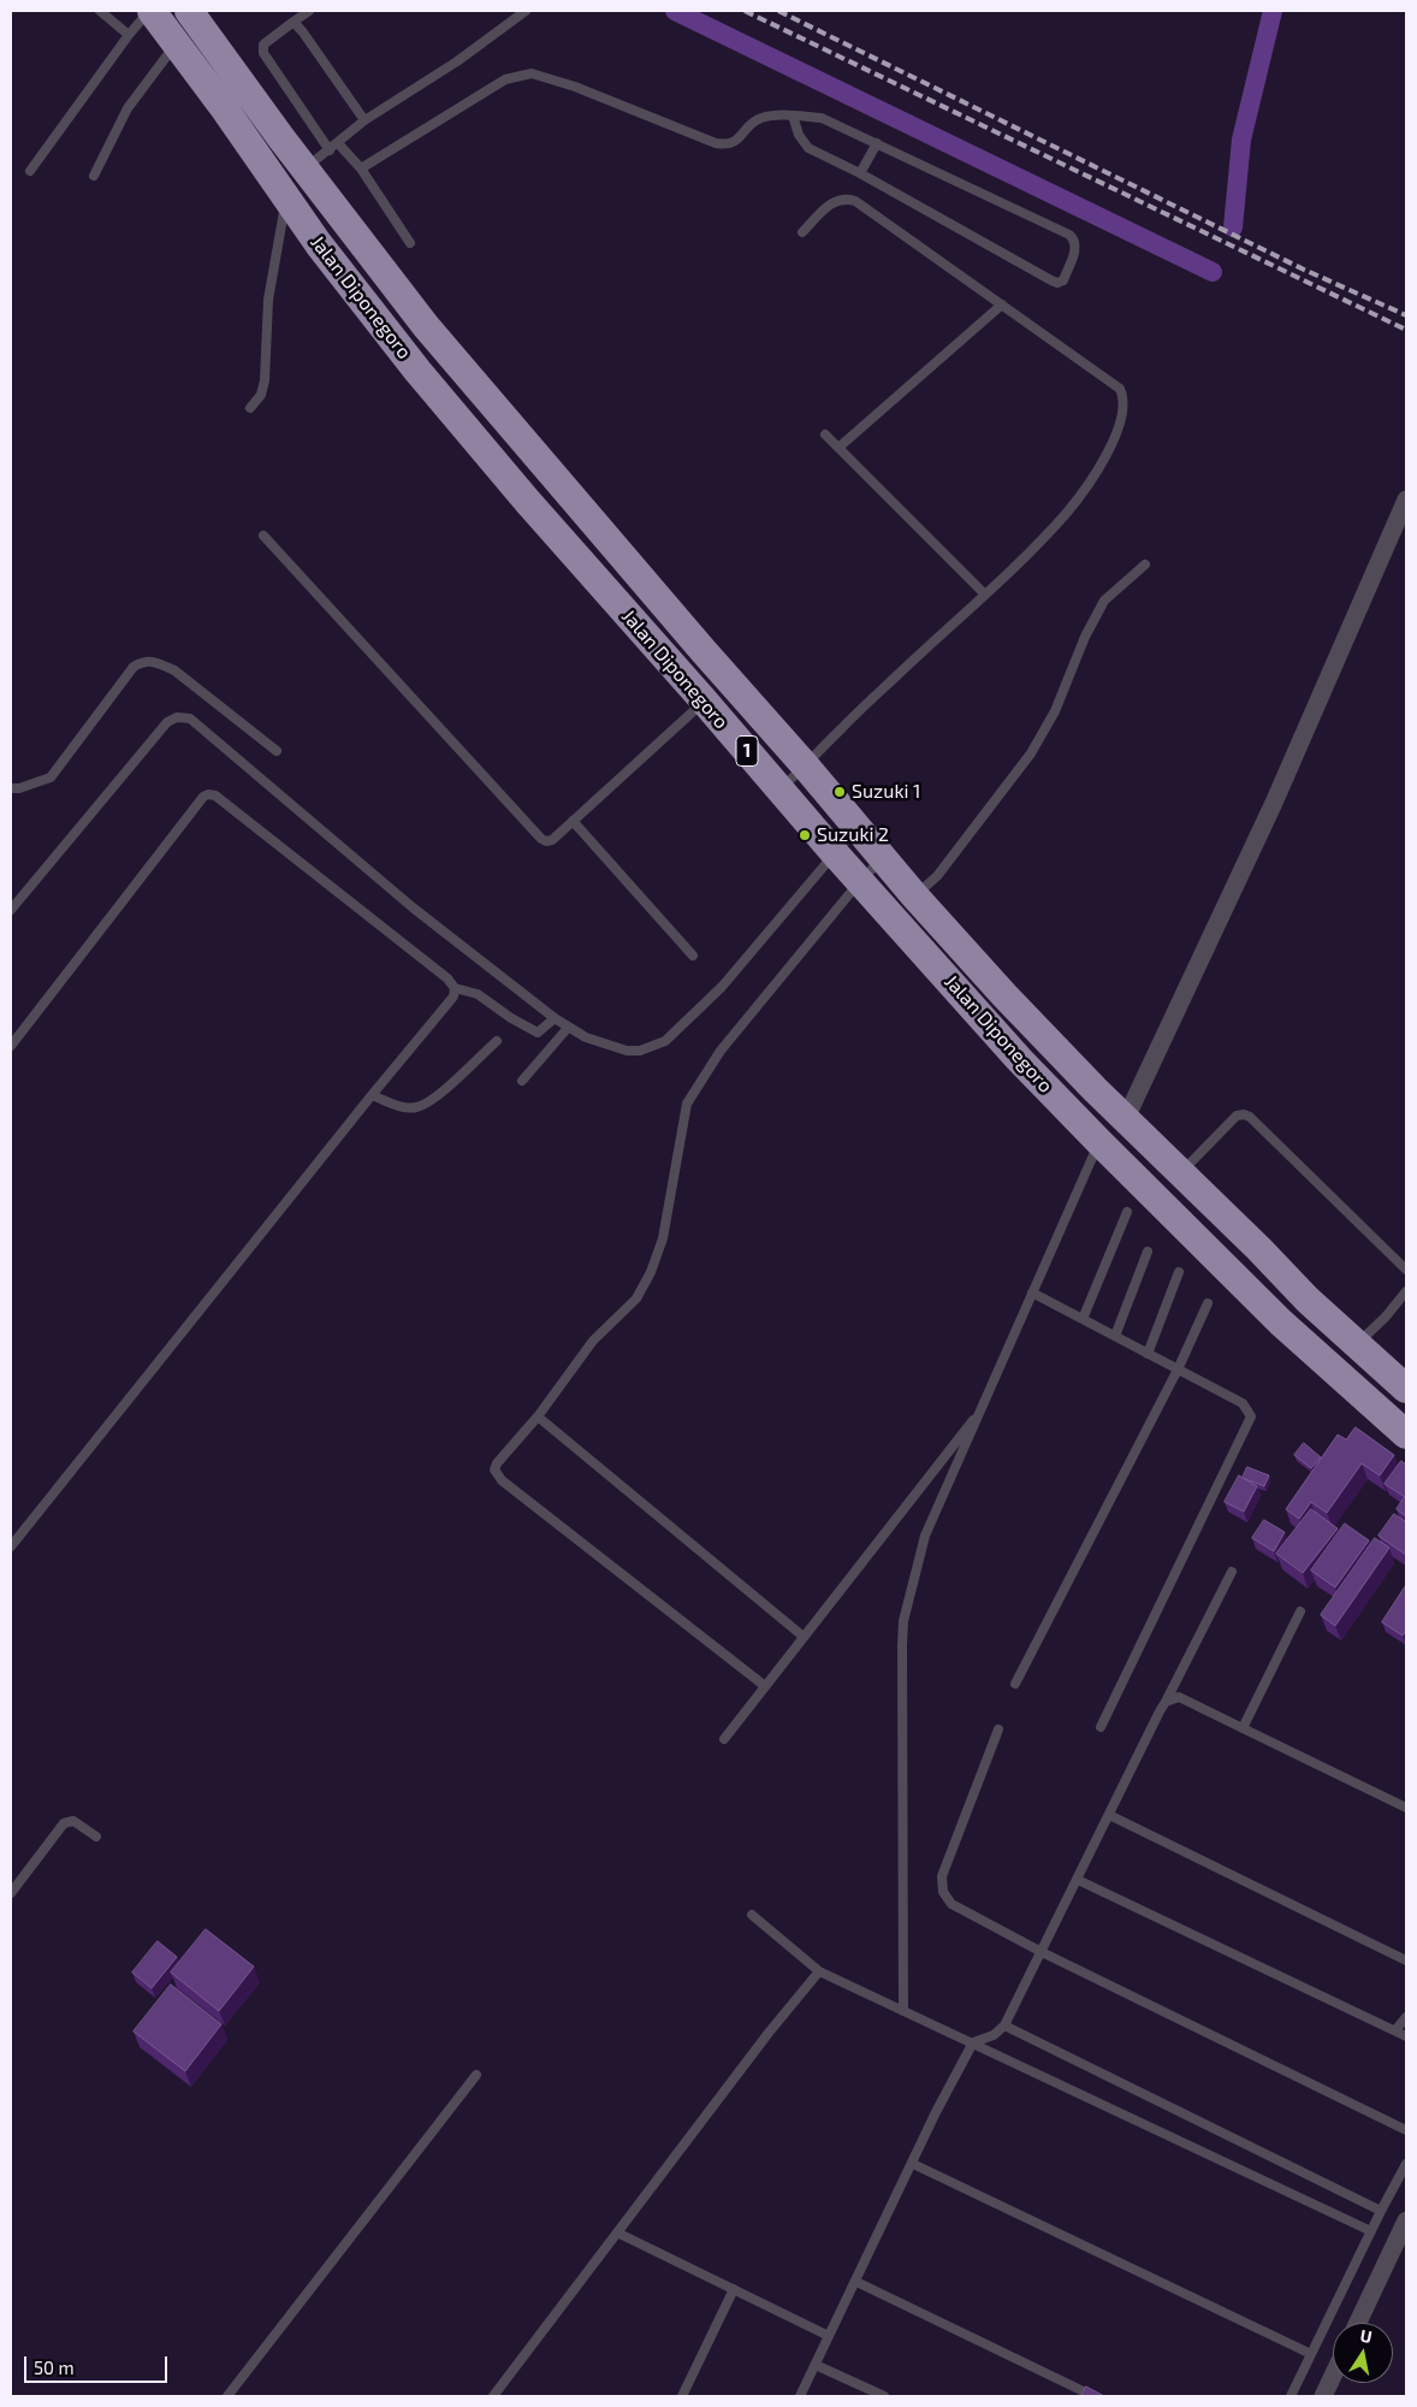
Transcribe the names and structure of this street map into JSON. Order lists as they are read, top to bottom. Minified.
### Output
{"streets":{"highway":["Jalan Diponegoro","1"]},"places":["Suzuki 1","Suzuki 2"],"scale_bar":"50 m","north":"top"}
